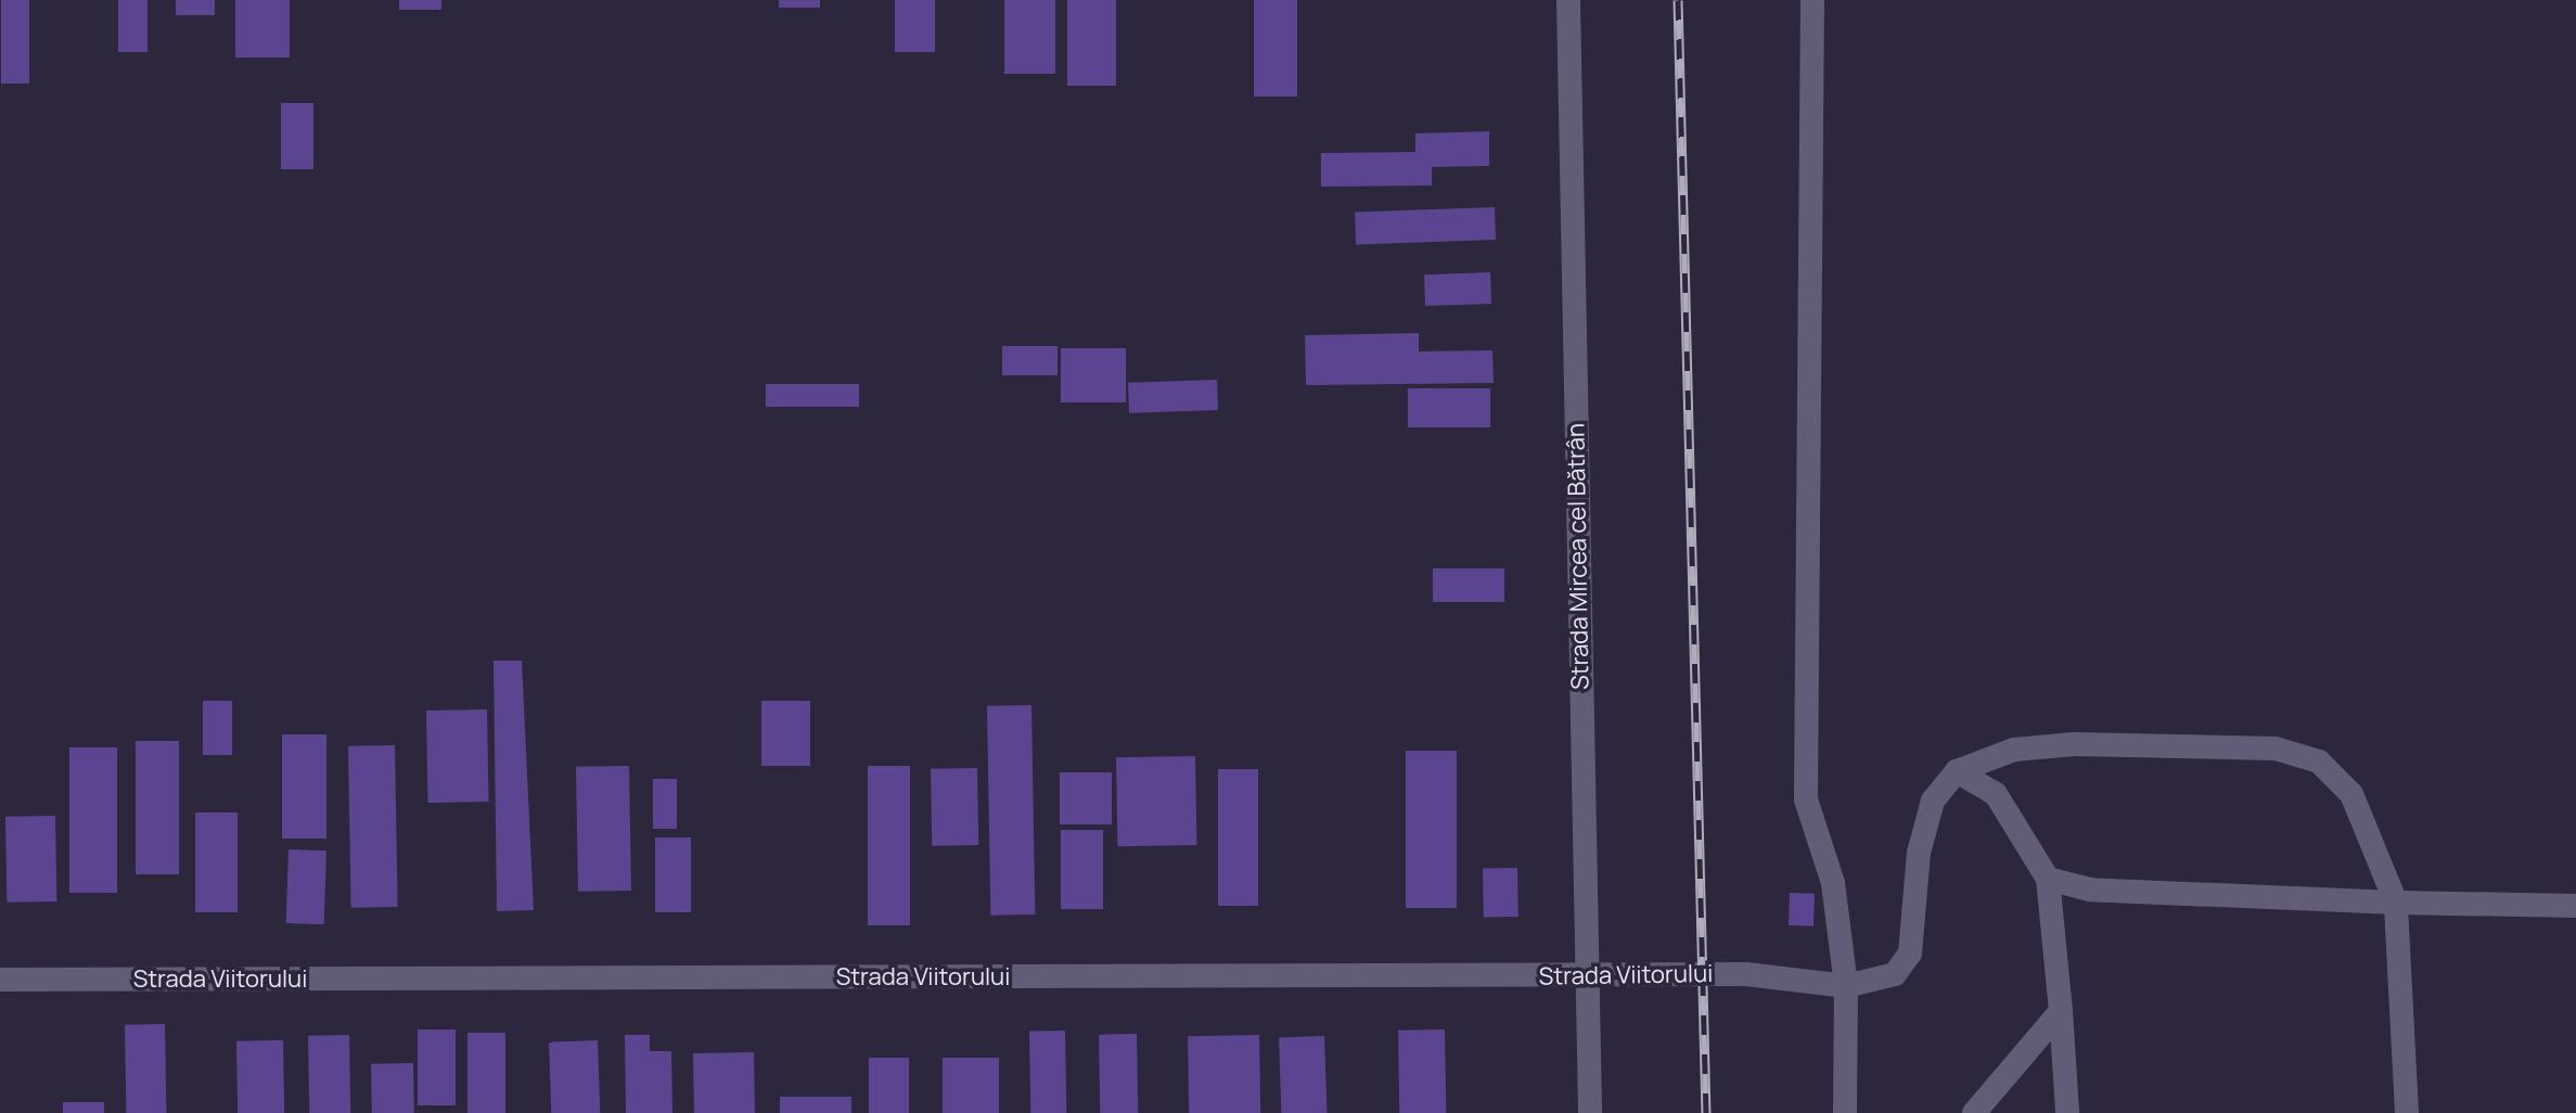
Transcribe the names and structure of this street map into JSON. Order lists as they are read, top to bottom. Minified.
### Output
{"streets":{"street":["Strada Mircea cel Bătrân","Strada Viitorului"]},"crossings":[["Strada Mircea cel Bătrân","Strada Viitorului"]]}
